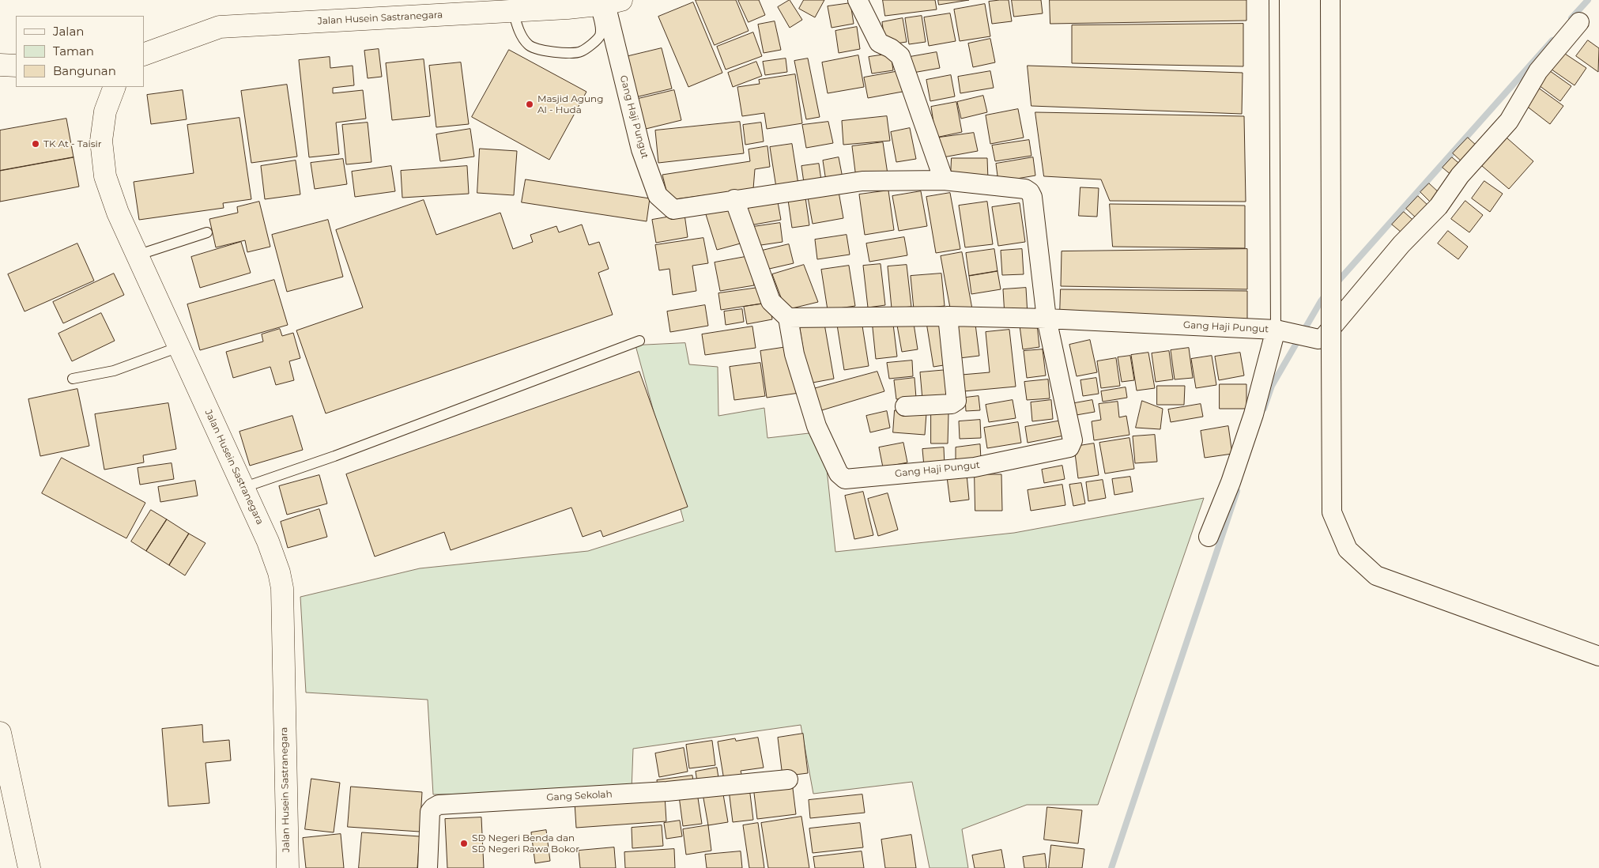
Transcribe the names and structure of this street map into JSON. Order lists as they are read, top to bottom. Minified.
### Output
{"streets":{"main road":["Jalan Husein Sastranegara"],"street":["Gang Haji Pungut","Gang Sekolah"]},"crossings":[["Jalan Husein Sastranegara","Gang Haji Pungut"]],"places":["Masjid Agung Al - Huda","TK At - Taisir","SD Negeri Benda dan SD Negeri Rawa Bokor"],"legend":["Jalan","Taman","Bangunan"]}
